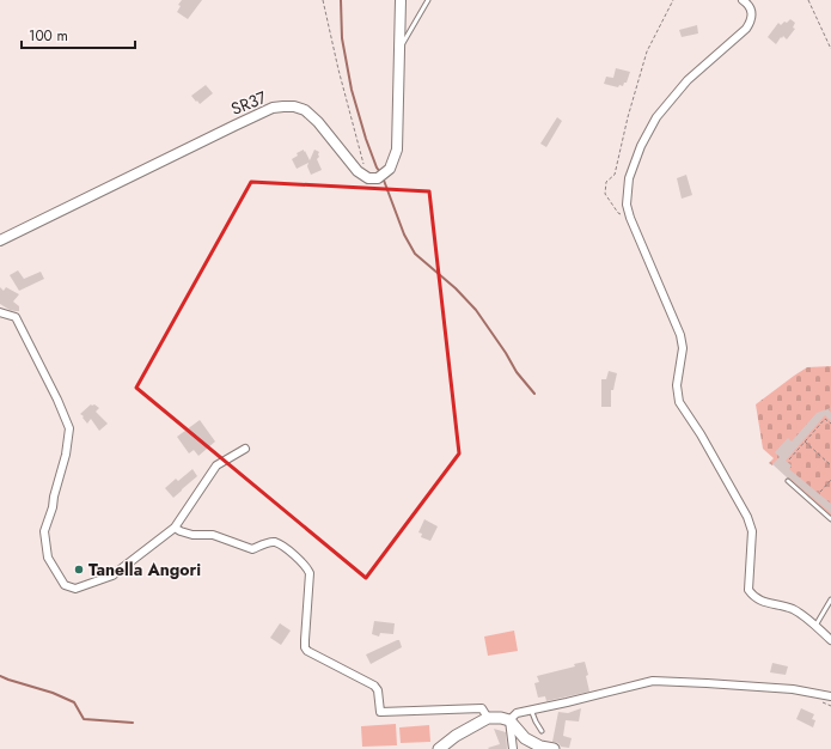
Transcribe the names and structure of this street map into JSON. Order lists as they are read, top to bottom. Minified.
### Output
{"streets":{"street":["SR37"]},"places":["Tanella Angori"],"scale_bar":"100 m"}
